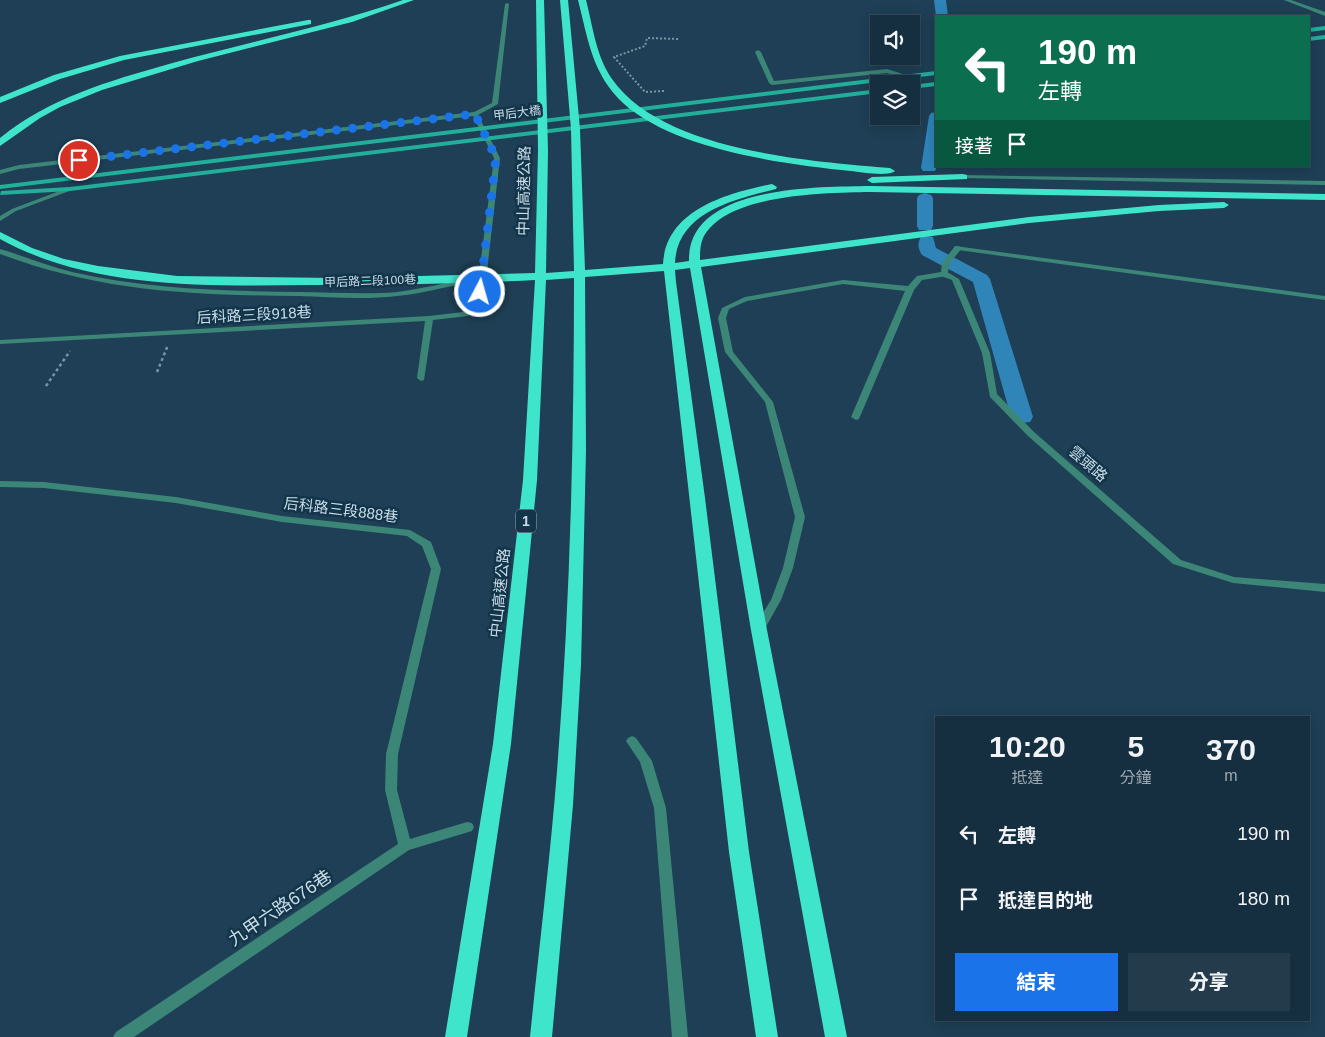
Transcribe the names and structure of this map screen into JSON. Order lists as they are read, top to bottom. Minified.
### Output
{"streets":{"highway":["中山高速公路","1"],"main road":["甲后大橋"],"street":["甲后路二段100巷","后科路三段918巷","雲頭路","后科路三段888巷","九甲六路676巷"]},"crossings":[["甲后路二段100巷","后科路三段918巷"],["后科路三段888巷","九甲六路676巷"]],"page":{"turn":["190 m","左轉"],"then":"接著","eta":["10:20","抵達","5","分鐘","370","m"],"list":[{"name":"左轉","value":"190 m"},{"name":"抵達目的地","value":"180 m"}],"buttons":["結束","分享"]}}
